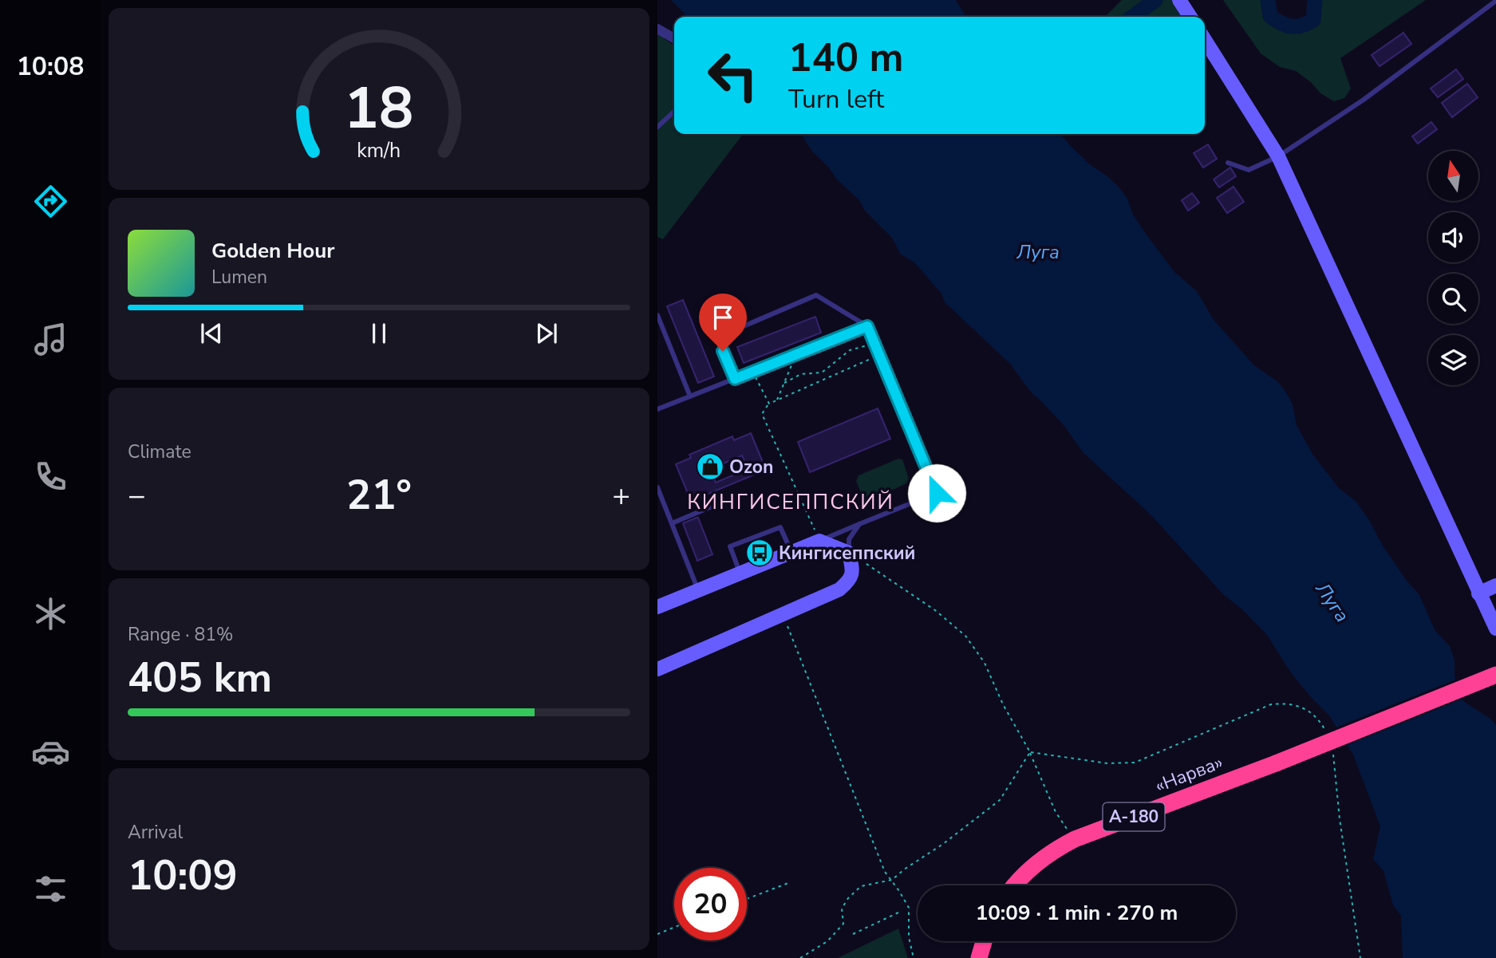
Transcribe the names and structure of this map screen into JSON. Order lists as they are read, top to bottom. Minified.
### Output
{"streets":{"highway":["«Нарва»","А-180"]},"districts":["КИНГИСЕППСКИЙ"],"water":["Луга"],"places":{"shop":["Ozon"],"bus stop":["Кингисеппский"]},"north":"top","page":{"tabs":"10:08","turn":["140 m","Turn left"],"song":["Golden Hour","Lumen"],"tile":["Climate",["Range · 81%","405 km"],["Arrival","10:09"]],"heat":["−","21°","+"],"limit":"20","trip":"10:09 · 1 min · 270 m","gauge":["18","km/h"]}}
